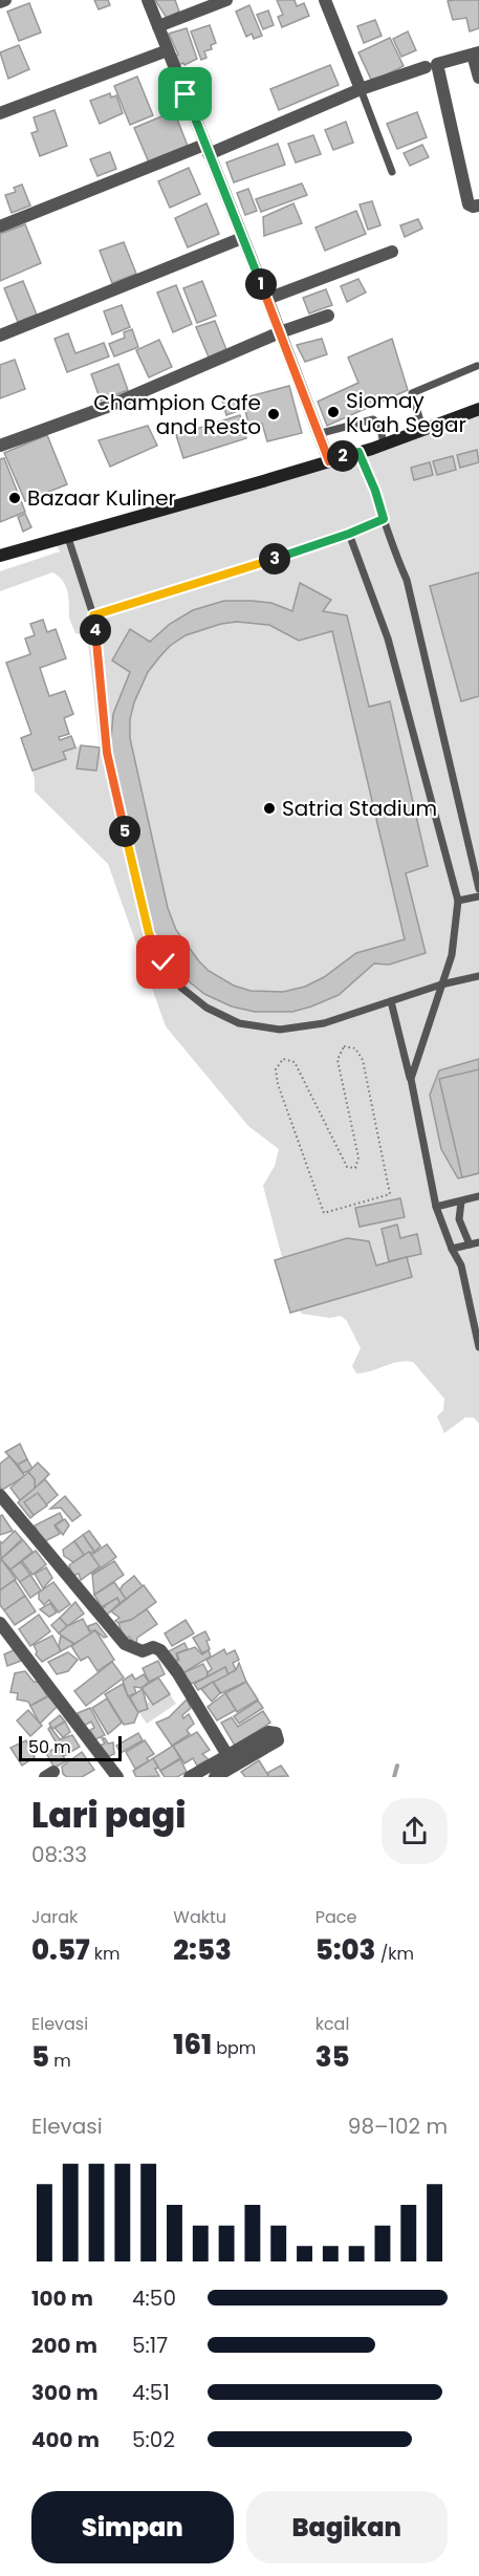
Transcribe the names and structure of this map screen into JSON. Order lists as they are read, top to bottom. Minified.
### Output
{"places":["Siomay Kuah Segar","Champion Cafe and Resto","Bazaar Kuliner","Satria Stadium"],"scale_bar":"50 m","page":{"pins":["1","2","3","4","5"],"scale":"50 m","heading":["Lari pagi","08:33"],"stats":[["Jarak","0.57 km"],["Waktu","2:53"],["Pace","5:03 /km"],["Elevasi","5 m"],["161 bpm"],["kcal","35"]],"chart":["Elevasi","98–102 m"],"list":[{"name":"100 m","note":"4:50"},{"name":"200 m","note":"5:17"},{"name":"300 m","note":"4:51"},{"name":"400 m","note":"5:02"}],"buttons":["Simpan","Bagikan"]}}
